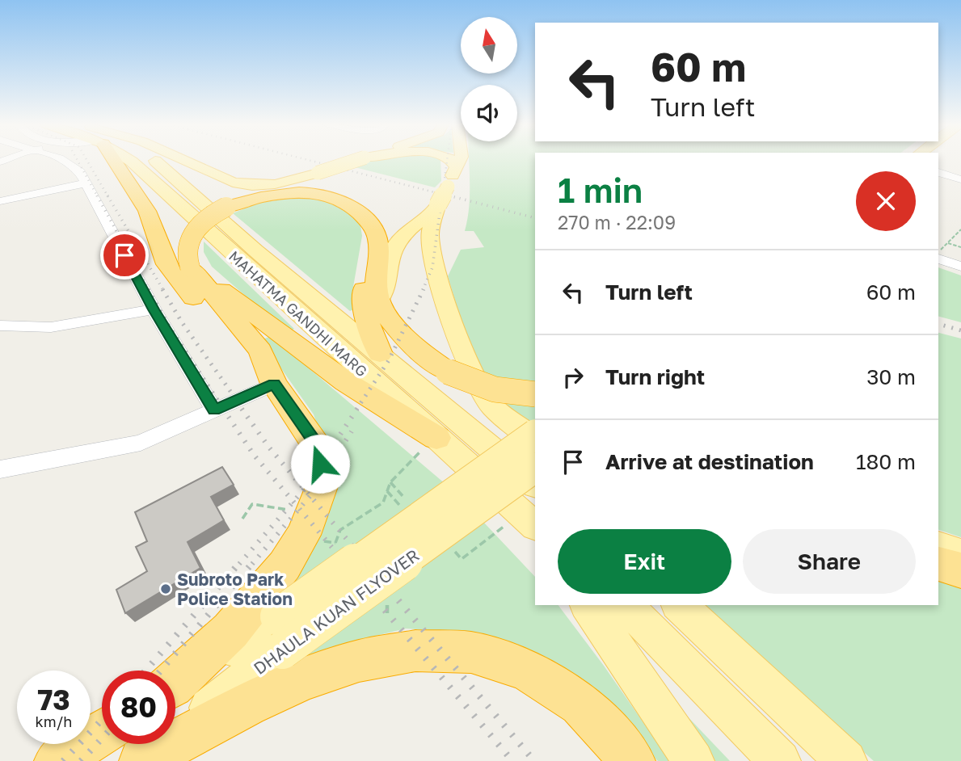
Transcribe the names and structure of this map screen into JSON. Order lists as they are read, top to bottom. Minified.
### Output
{"streets":{"main road":["MAHATMA GANDHI MARG","DHAULA KUAN FLYOVER"]},"places":["Subroto Park Police Station"],"north":"top","page":{"turn":["60 m","Turn left"],"heading":["1 min","270 m · 22:09"],"list":[{"name":"Turn left","value":"60 m"},{"name":"Turn right","value":"30 m"},{"name":"Arrive at destination","value":"180 m"}],"buttons":["Exit","Share"],"speed":"73 km/h","limit":"80"}}
